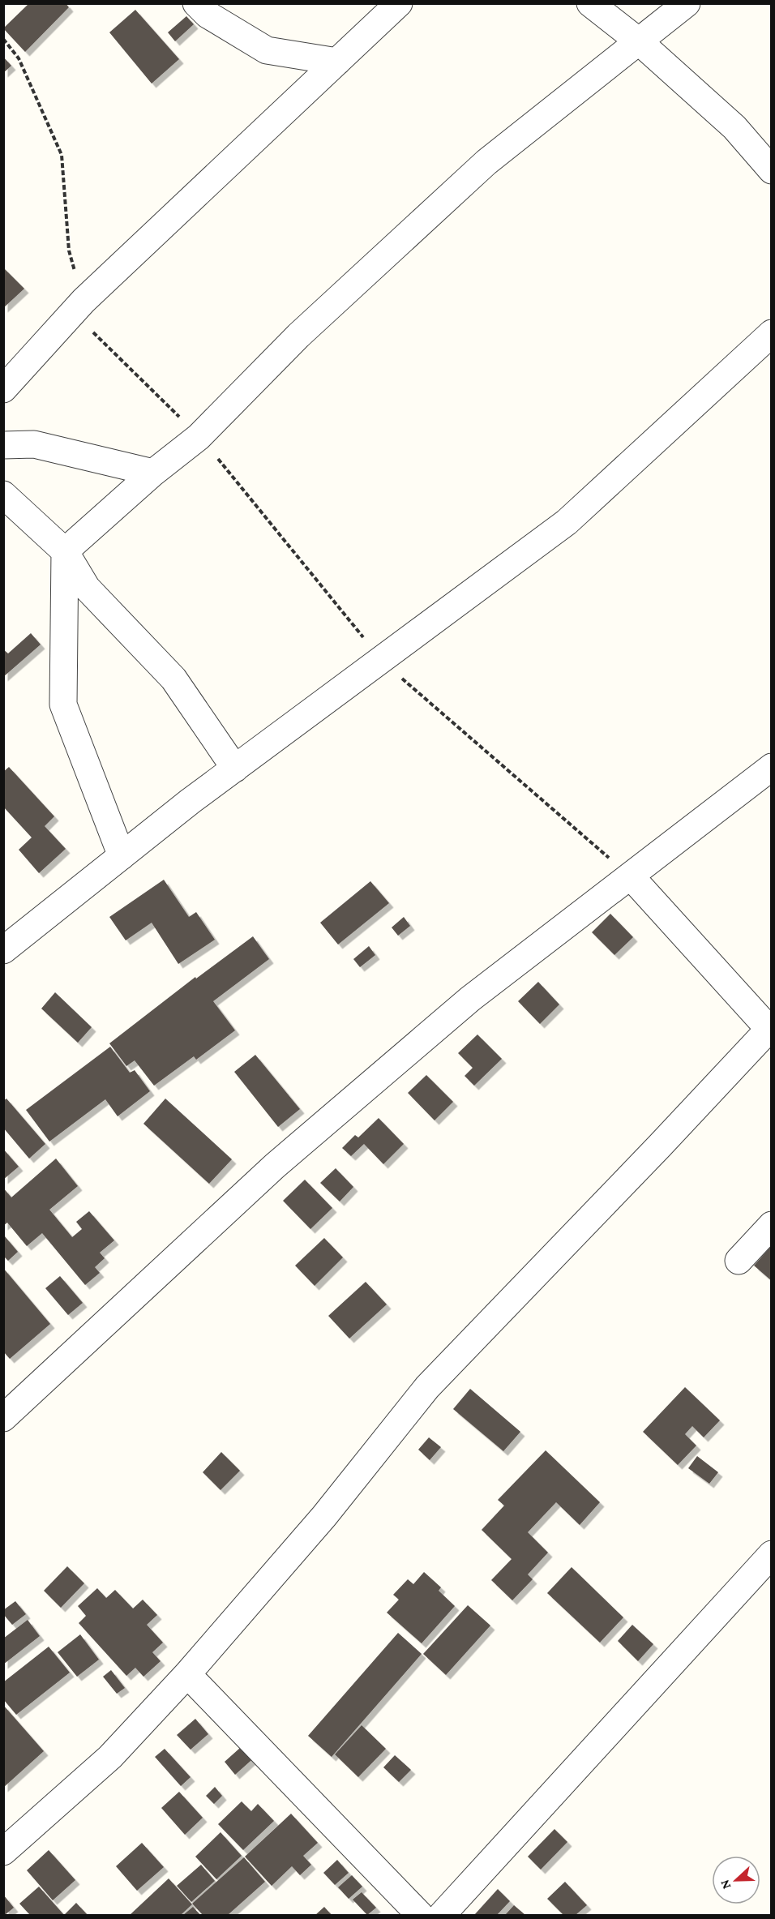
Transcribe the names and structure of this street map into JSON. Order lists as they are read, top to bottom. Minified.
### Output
{"north":"left"}
